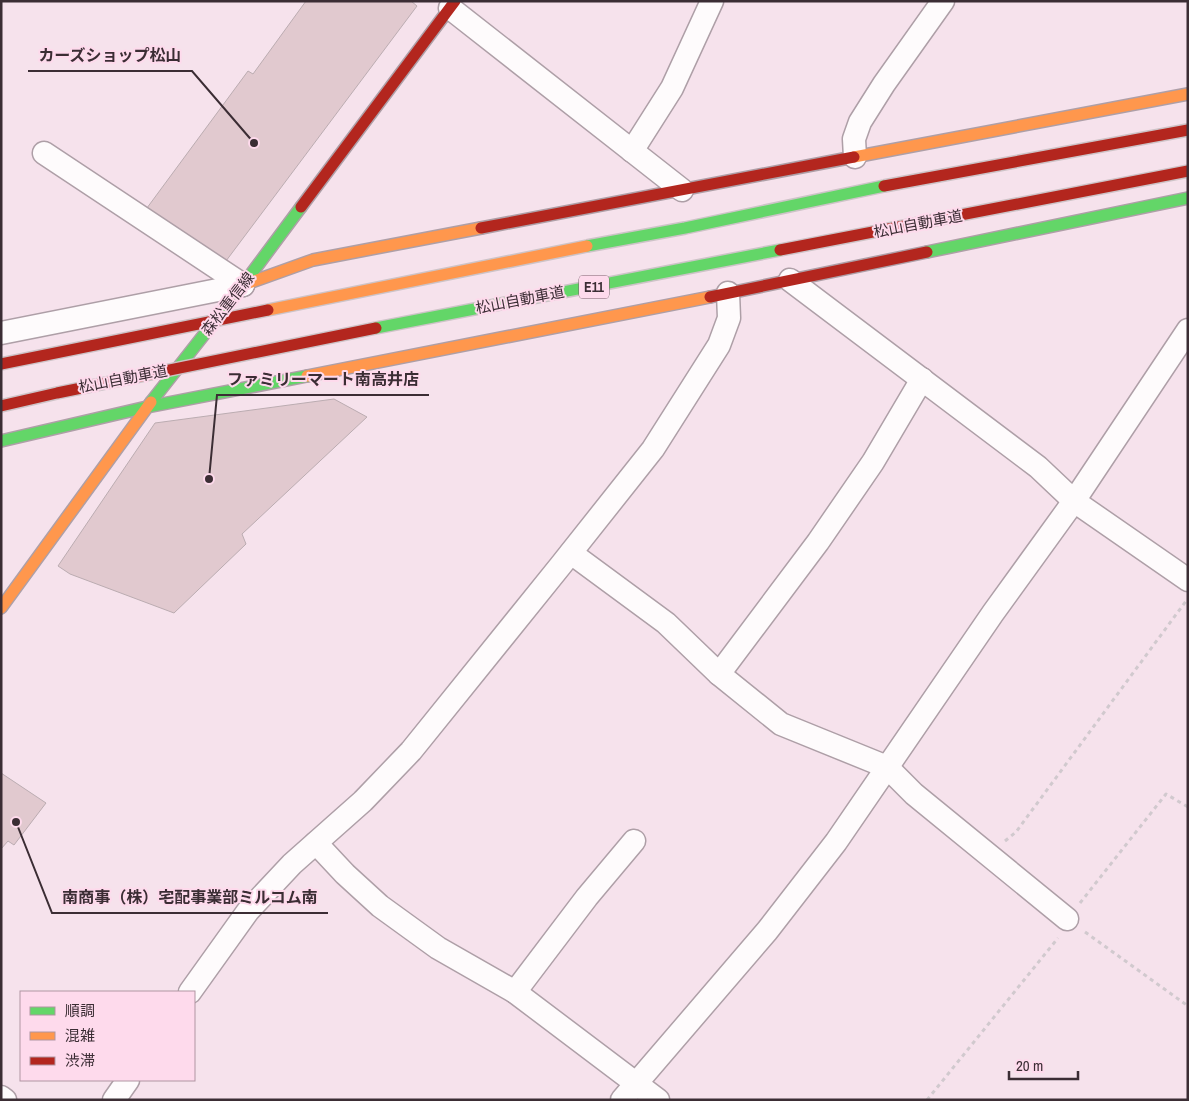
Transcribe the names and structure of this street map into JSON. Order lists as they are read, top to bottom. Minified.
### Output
{"streets":{"main road":["松山自動車道","E11","森松重信線"]},"places":["カーズショップ松山","ファミリーマート南高井店","南商事（株）宅配事業部ミルコム南"],"legend":["順調","混雑","渋滞"],"scale_bar":"20 m"}
